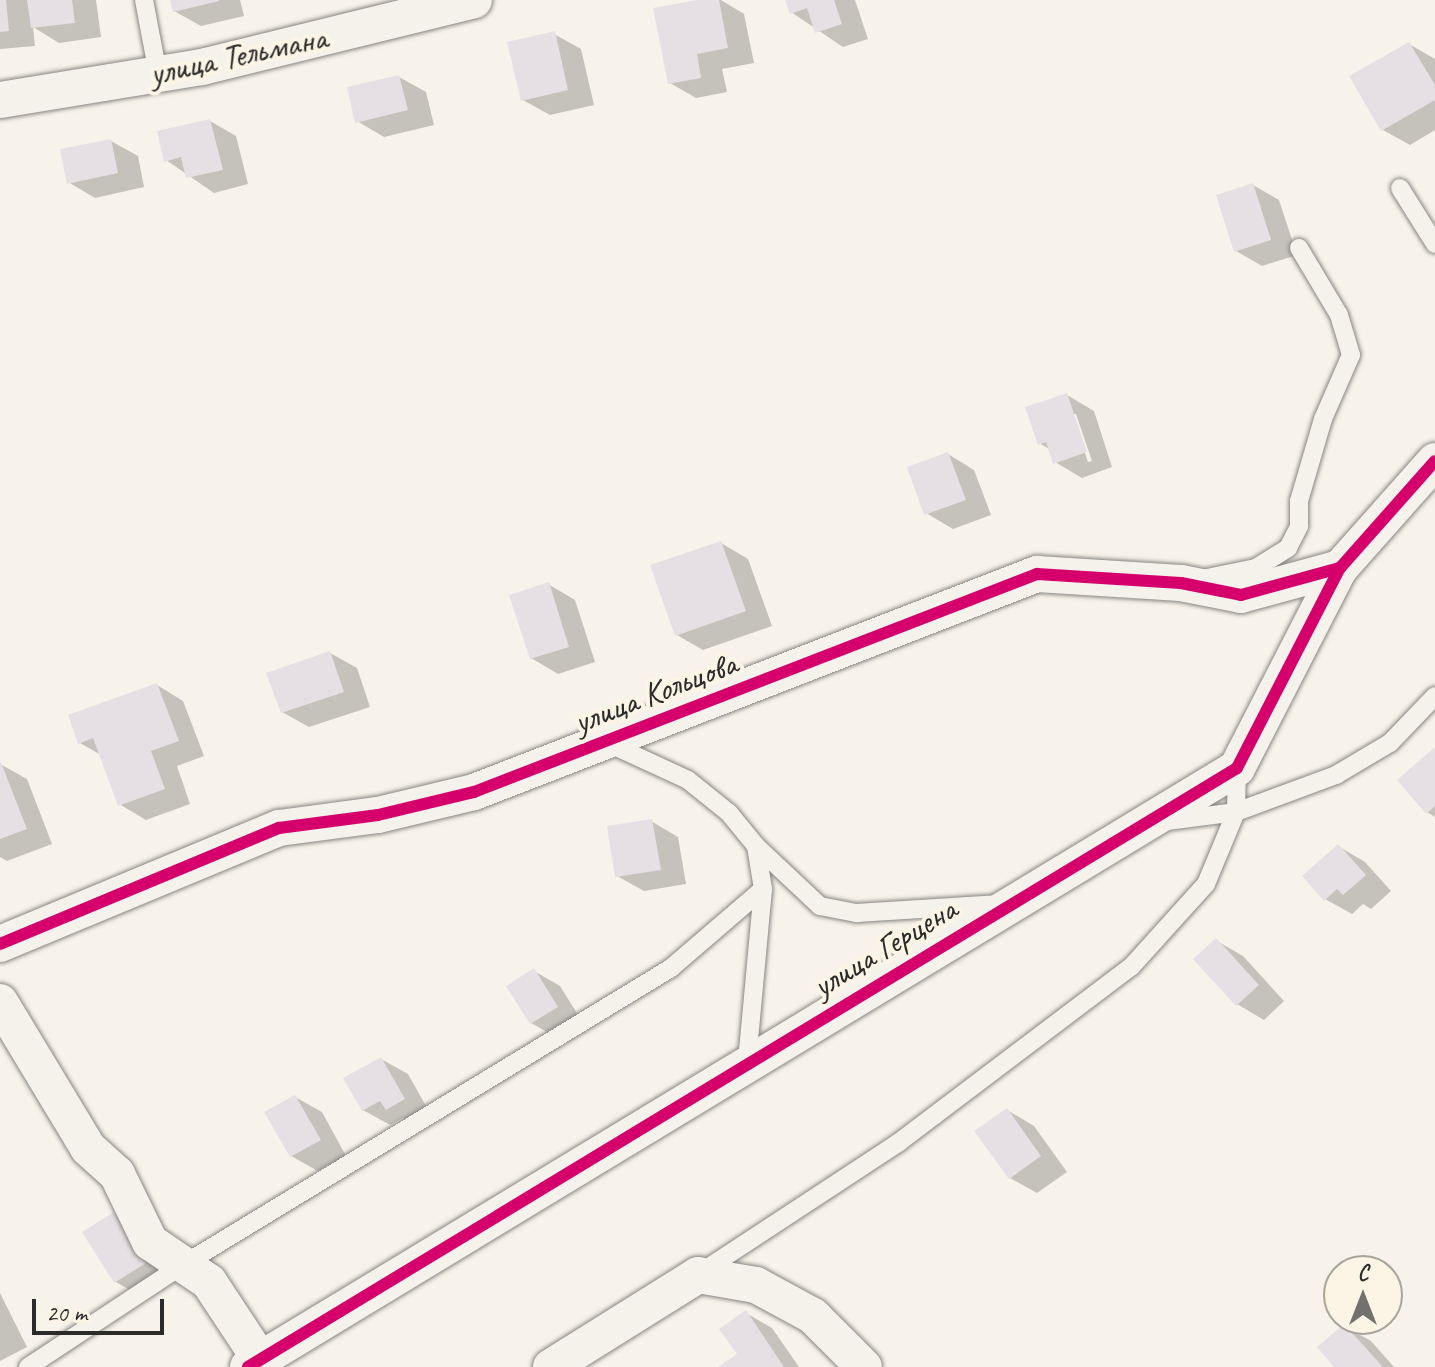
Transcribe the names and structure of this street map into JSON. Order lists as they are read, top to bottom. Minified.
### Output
{"streets":{"street":["улица Тельмана","улица Кольцова","улица Герцена"]},"scale_bar":"20 m","north":"top"}
